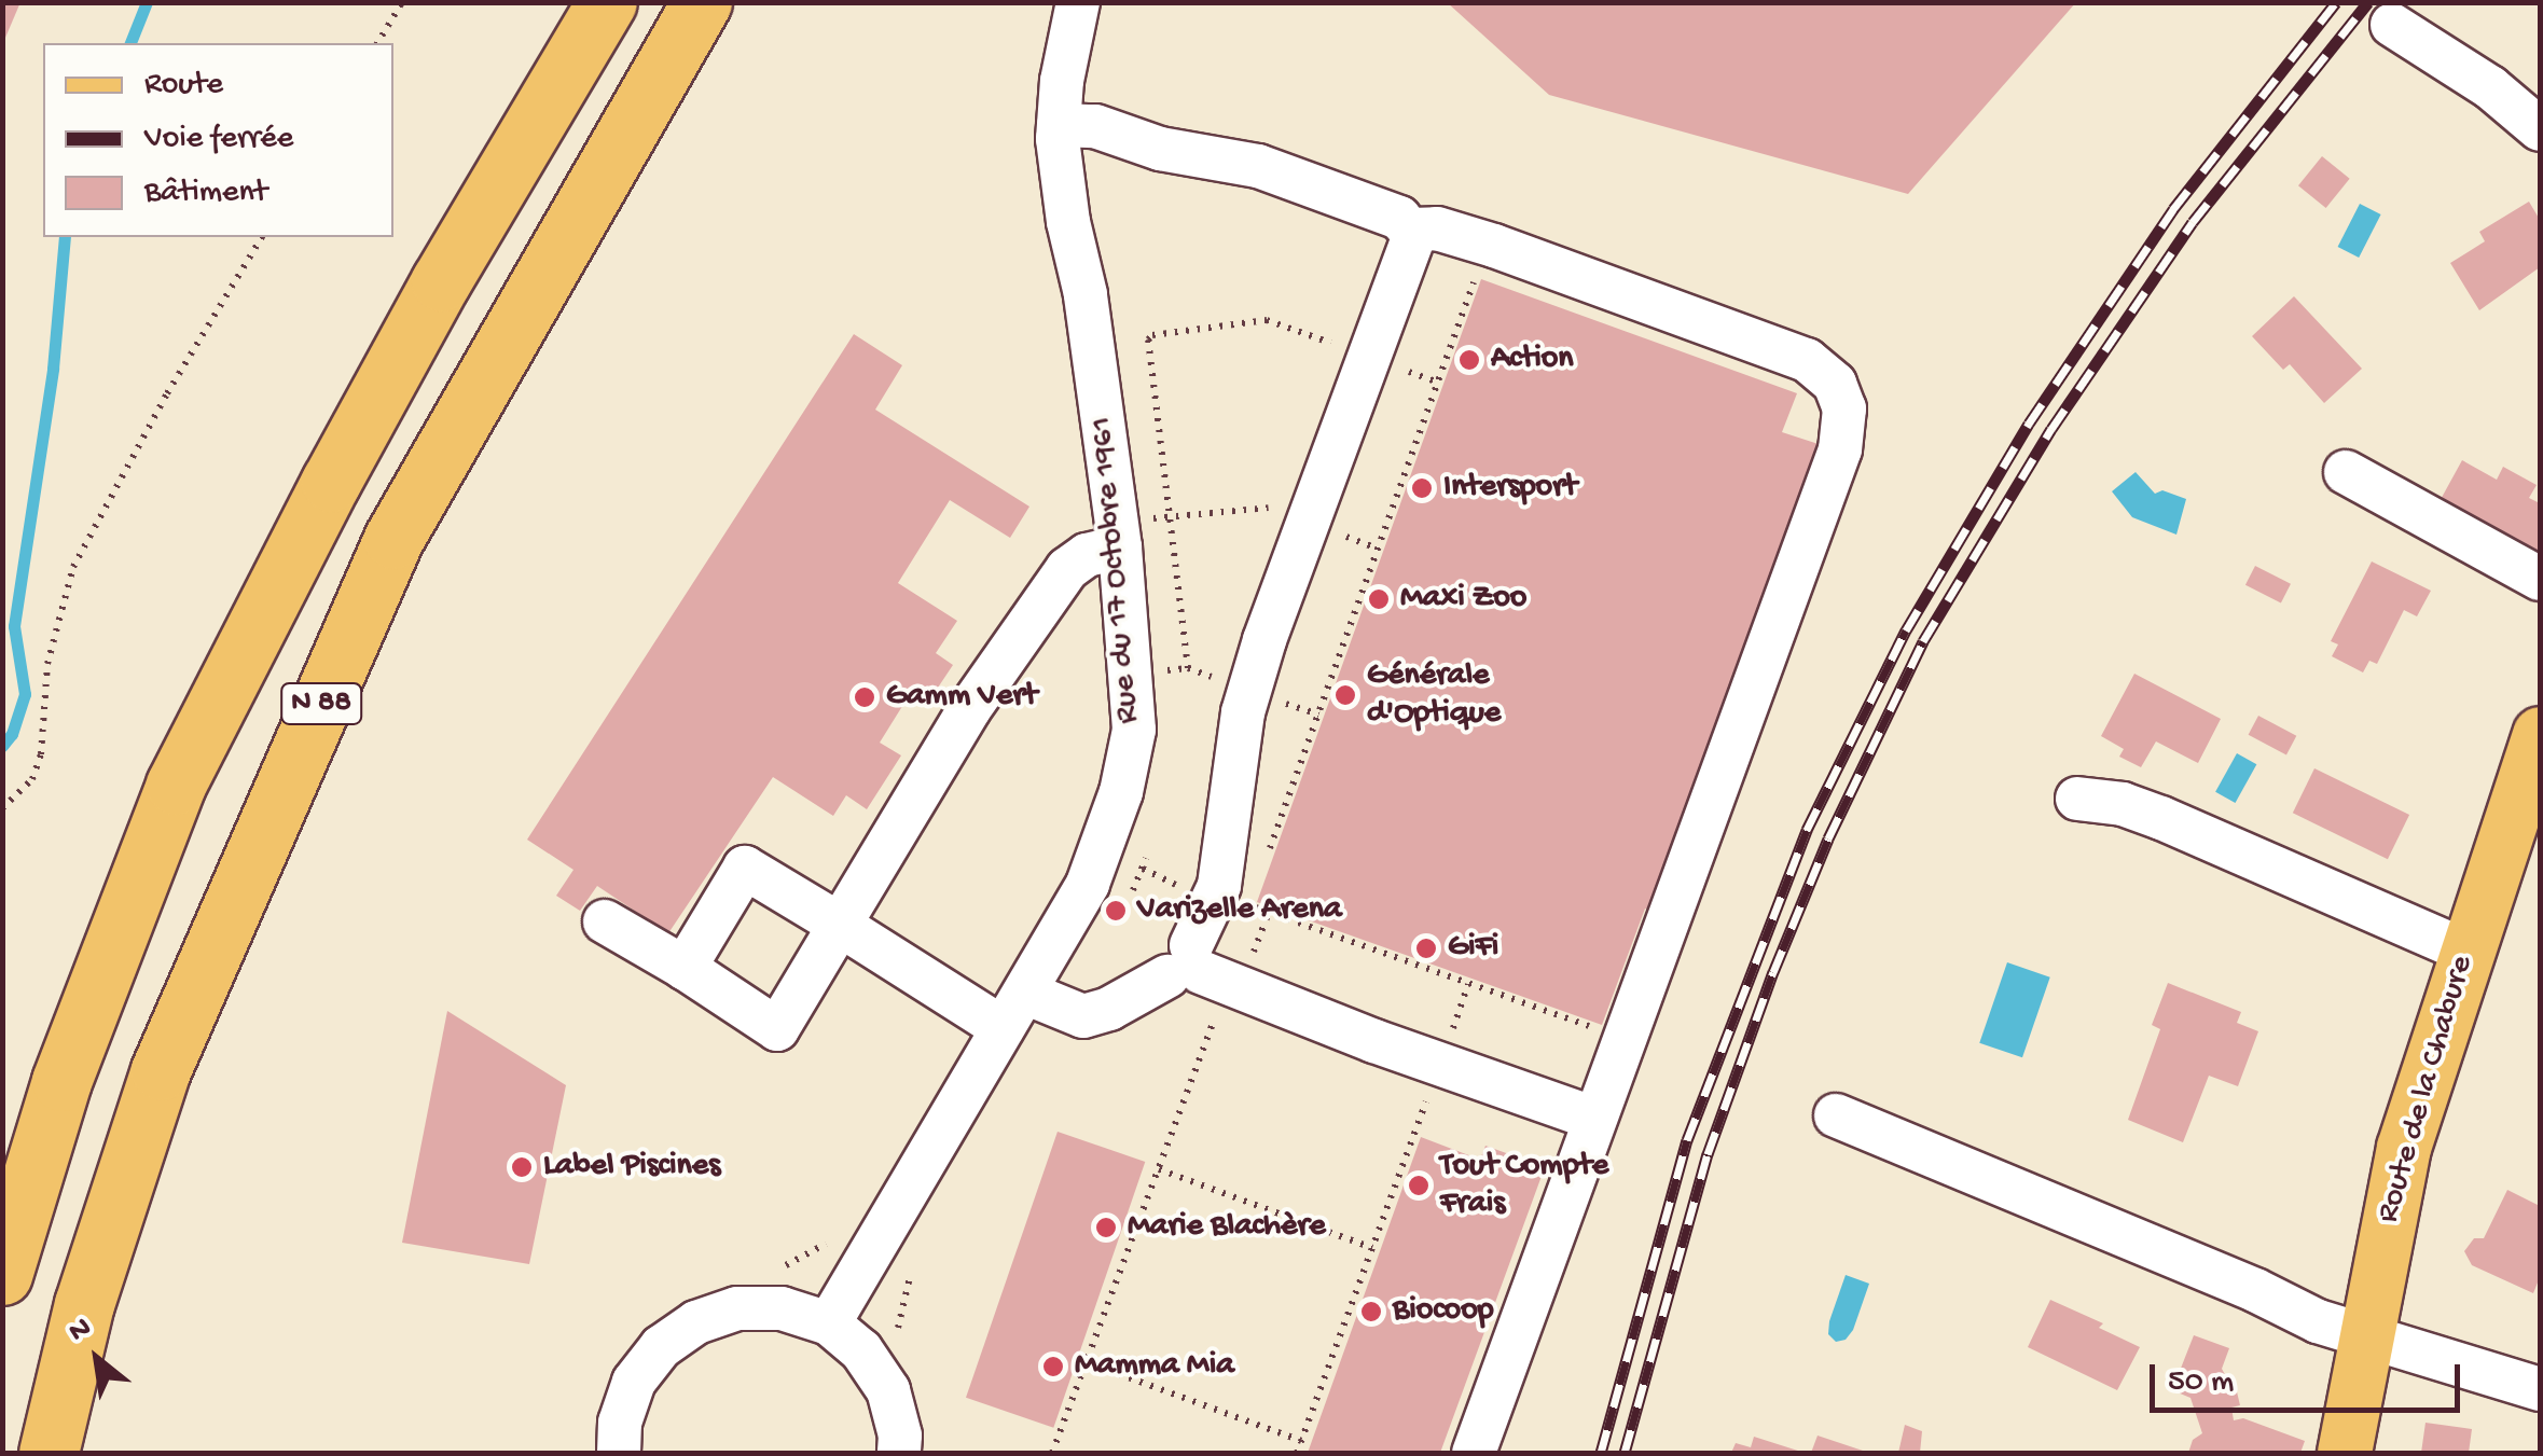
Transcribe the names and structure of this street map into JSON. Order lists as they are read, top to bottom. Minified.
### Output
{"streets":{"highway":["N 88"],"main road":["Route de la Chabure"],"street":["Rue du 17 Octobre 1961"]},"places":["Action","Intersport","Maxi Zoo","Générale d'Optique","Gamm Vert","Varizelle Arena","GiFi","Label Piscines","Tout Compte Frais","Marie Blachère","Biocoop","Mamma Mia"],"legend":["Route","Voie ferrée","Bâtiment"],"scale_bar":"50 m","north":"top left"}
